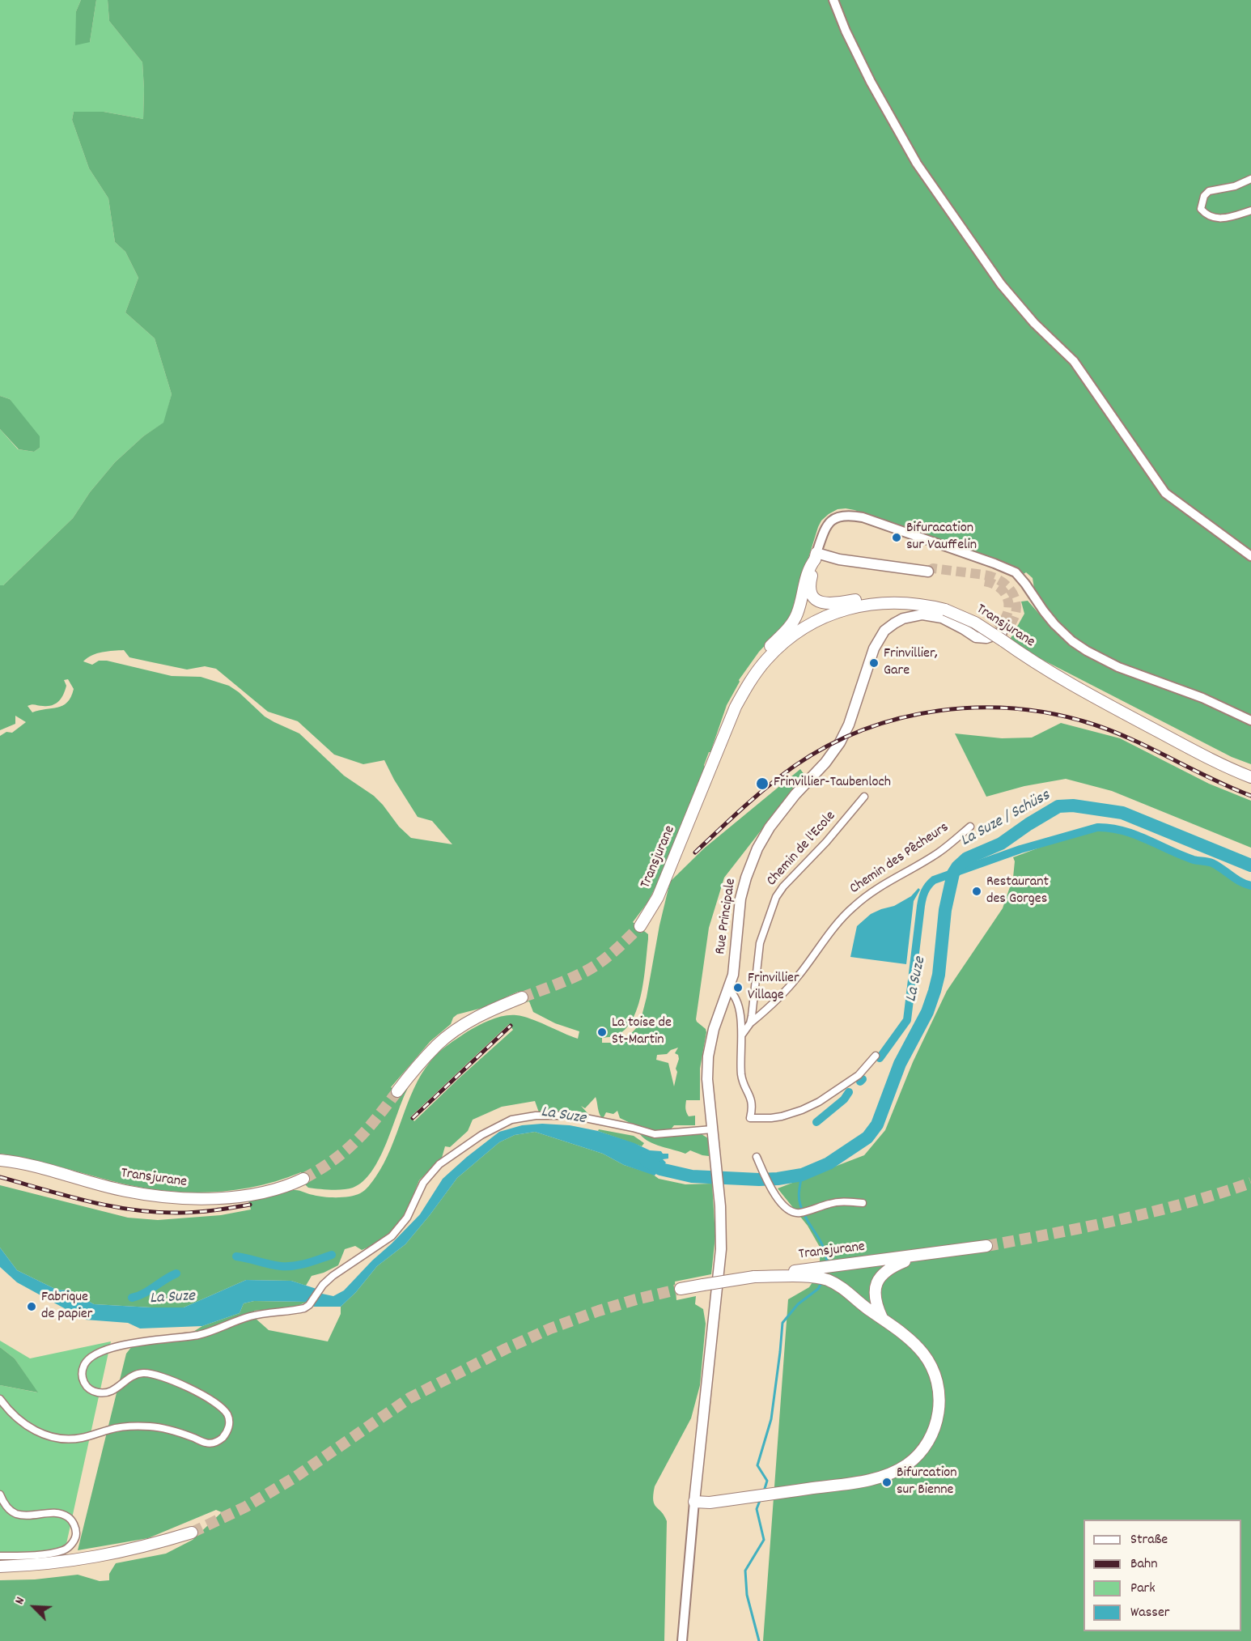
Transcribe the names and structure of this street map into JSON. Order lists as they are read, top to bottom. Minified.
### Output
{"streets":{"main road":["Transjurane","Rue Principale"],"street":["Chemin de l'Ecole","Chemin des Pêcheurs"]},"crossings":[["Transjurane","Rue Principale"],["Chemin de l'Ecole","Chemin des Pêcheurs"]],"water":["La Suze / Schüss","La Suze"],"places":["Bifuracation sur Vauffelin","Frinvillier, Gare","Frinvillier-Taubenloch","Restaurant des Gorges","Frinvillier Village","La toise de St-Martin","Fabrique de papier","Bifurcation sur Bienne"],"legend":["Straße","Bahn","Park","Wasser"],"north":"top left"}
